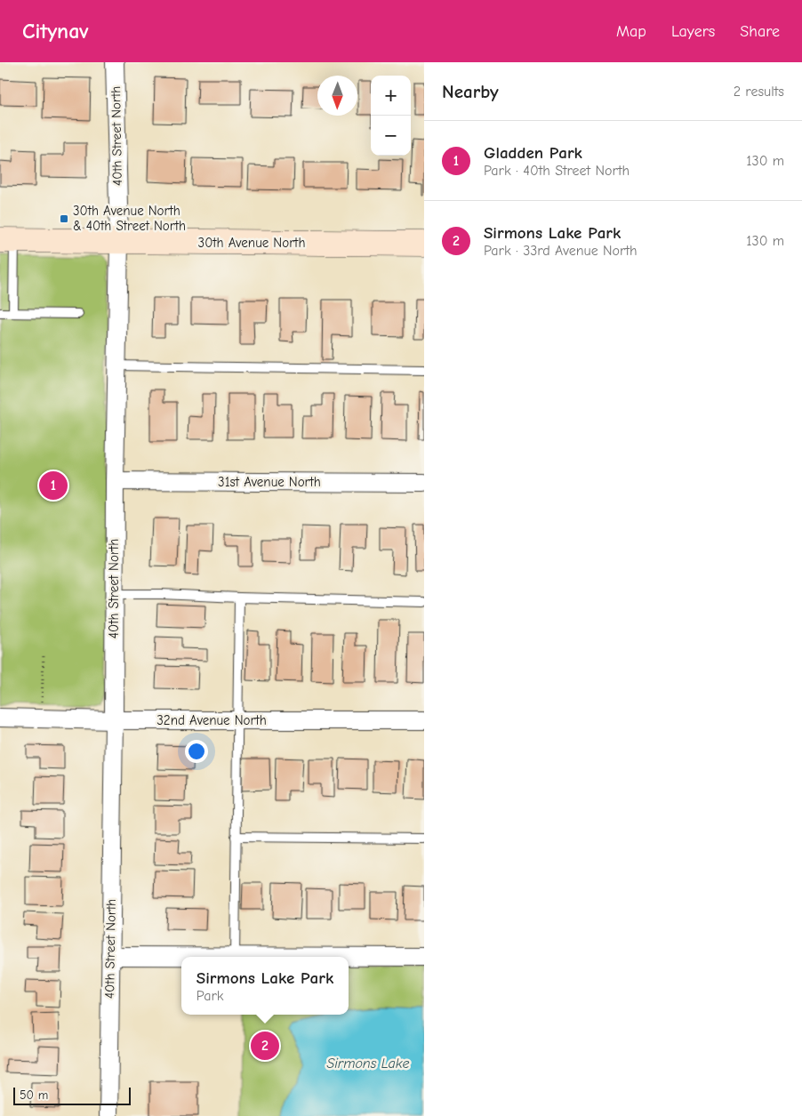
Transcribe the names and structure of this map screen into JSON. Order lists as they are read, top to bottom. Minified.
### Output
{"streets":{"street":["40th Street North","30th Avenue North","31st Avenue North","32nd Avenue North"]},"crossings":[["40th Street North","30th Avenue North"],["40th Street North","31st Avenue North"],["40th Street North","32nd Avenue North"]],"water":["Sirmons Lake"],"places":{"transit":["30th Avenue North & 40th Street North"]},"scale_bar":"50 m","north":"bottom","page":{"header":"Citynav","nav":["Map","Layers","Share"],"heading":["Nearby","2 results"],"map_buttons":["+","−"],"list":[{"mark":"1","name":"Gladden Park","note":"Park · 40th Street North","value":"130 m"},{"mark":"2","name":"Sirmons Lake Park","note":"Park · 33rd Avenue North","value":"130 m"}],"pins":["1","2"],"popup":["Sirmons Lake Park","Park"],"scale":"50 m"}}
